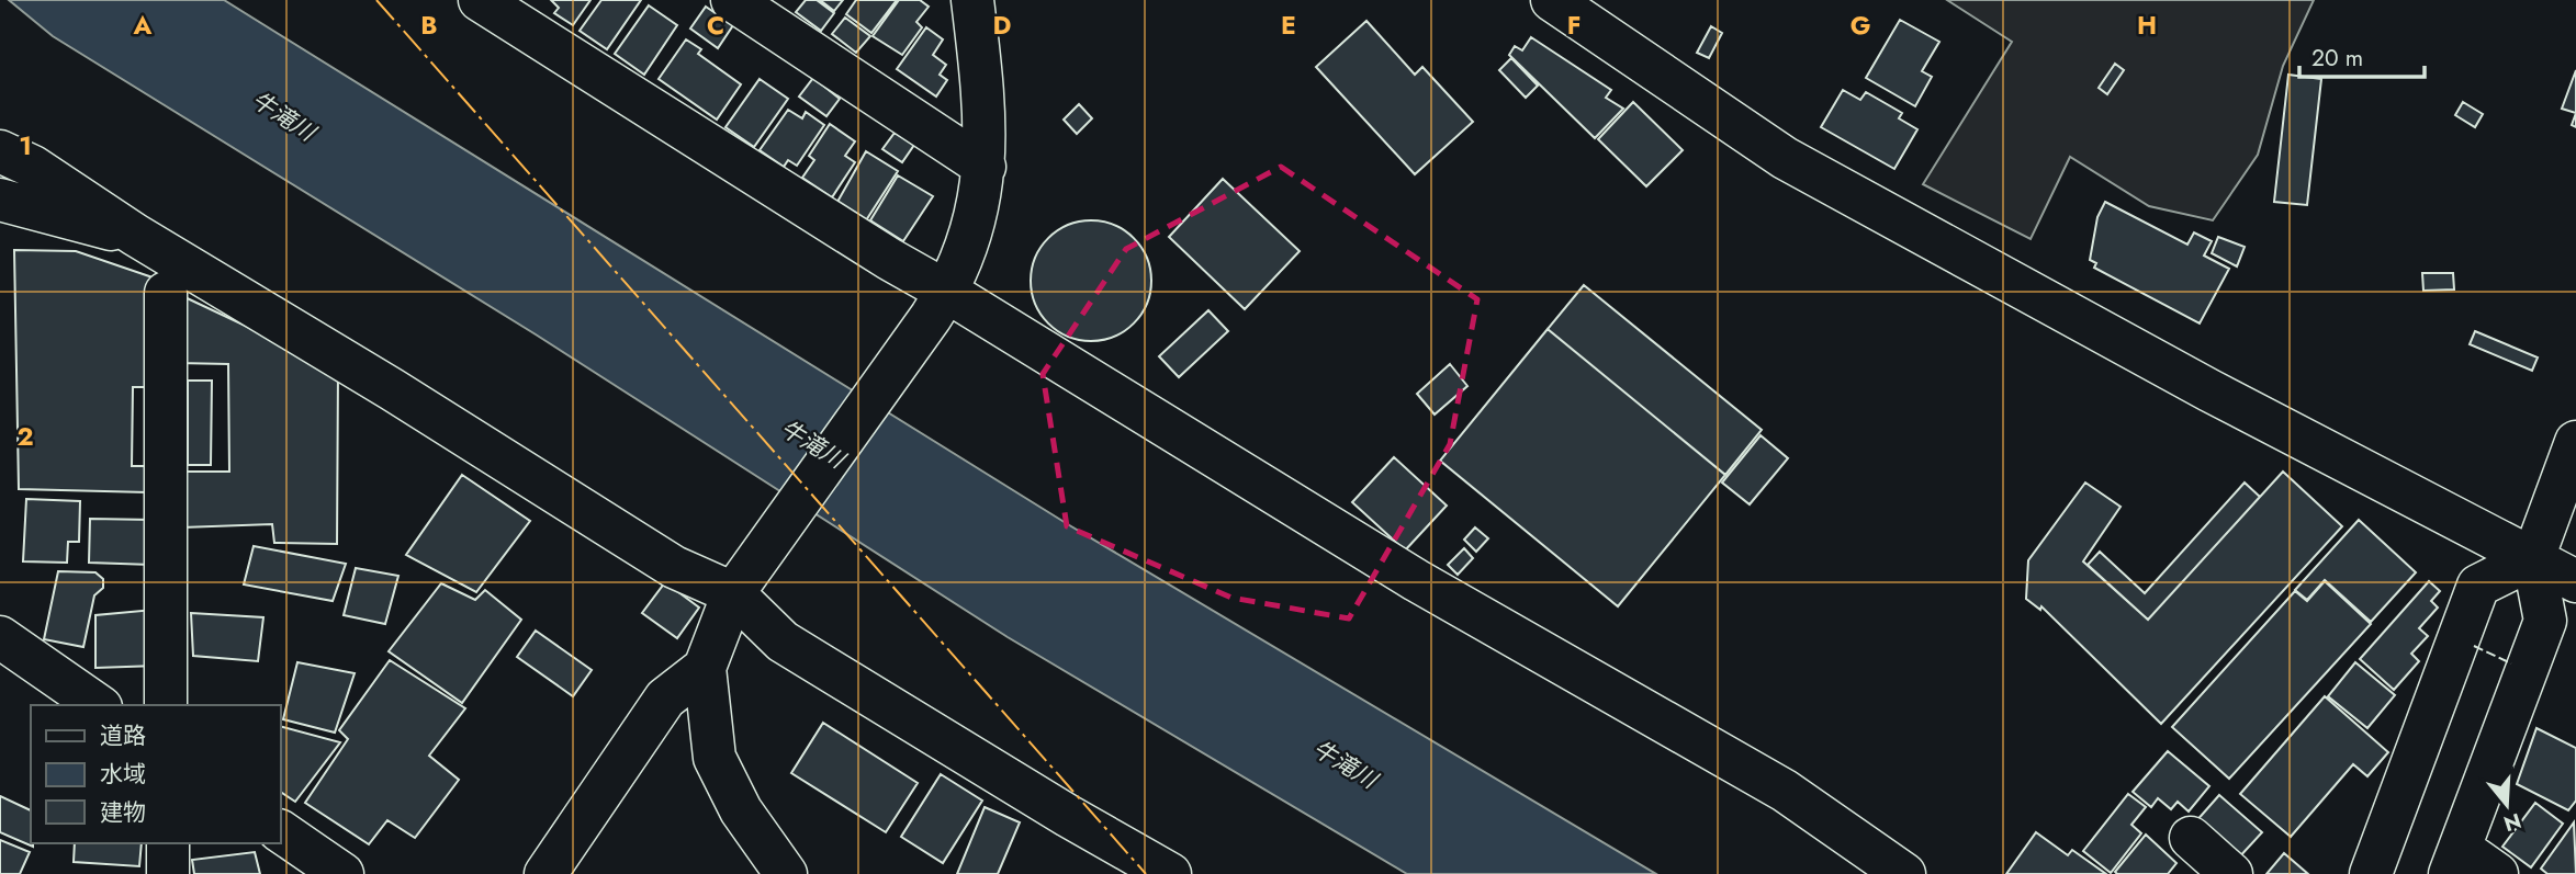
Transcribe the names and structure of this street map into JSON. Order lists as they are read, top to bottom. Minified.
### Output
{"water":["牛滝川"],"legend":["道路","水域","建物"],"scale_bar":"20 m","north":"bottom","grid":{"columns":["A","B","C","D","E","F","G","H"],"rows":["1","2"]}}
